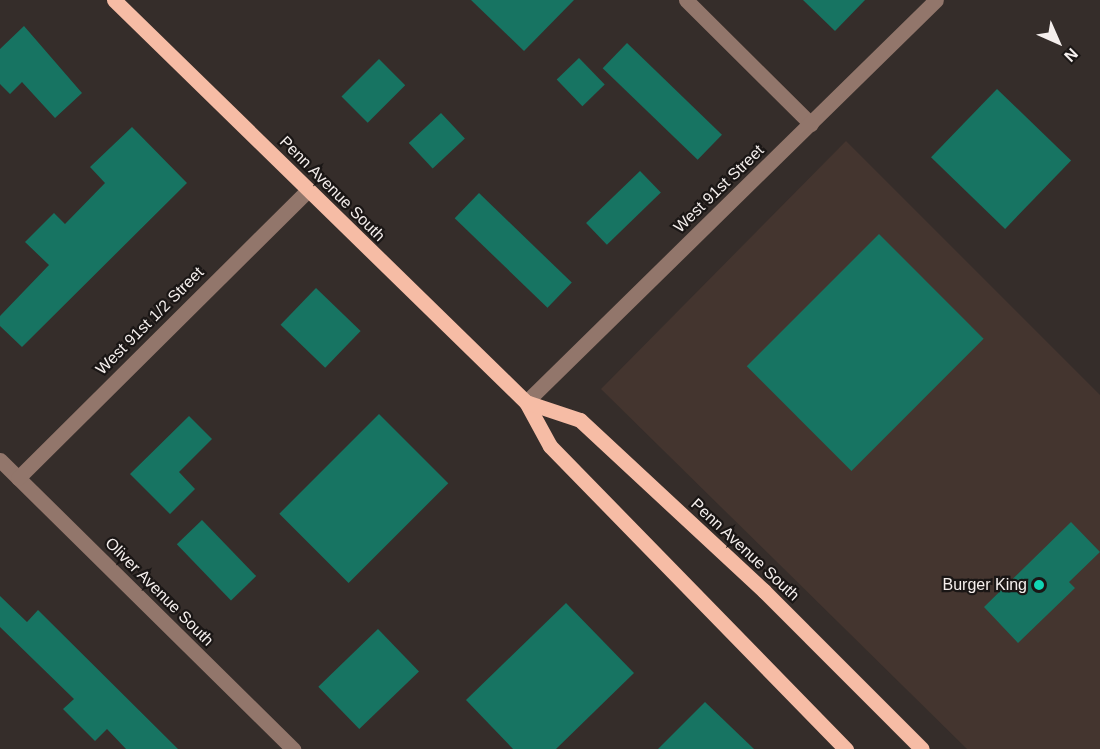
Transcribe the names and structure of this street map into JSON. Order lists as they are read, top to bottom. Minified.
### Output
{"streets":{"main road":["Penn Avenue South"],"street":["West 91st Street","West 91st 1/2 Street","Oliver Avenue South"]},"crossings":[["Penn Avenue South","West 91st Street"],["Penn Avenue South","West 91st 1/2 Street"],["West 91st 1/2 Street","Oliver Avenue South"]],"places":["Burger King"],"north":"bottom right"}
